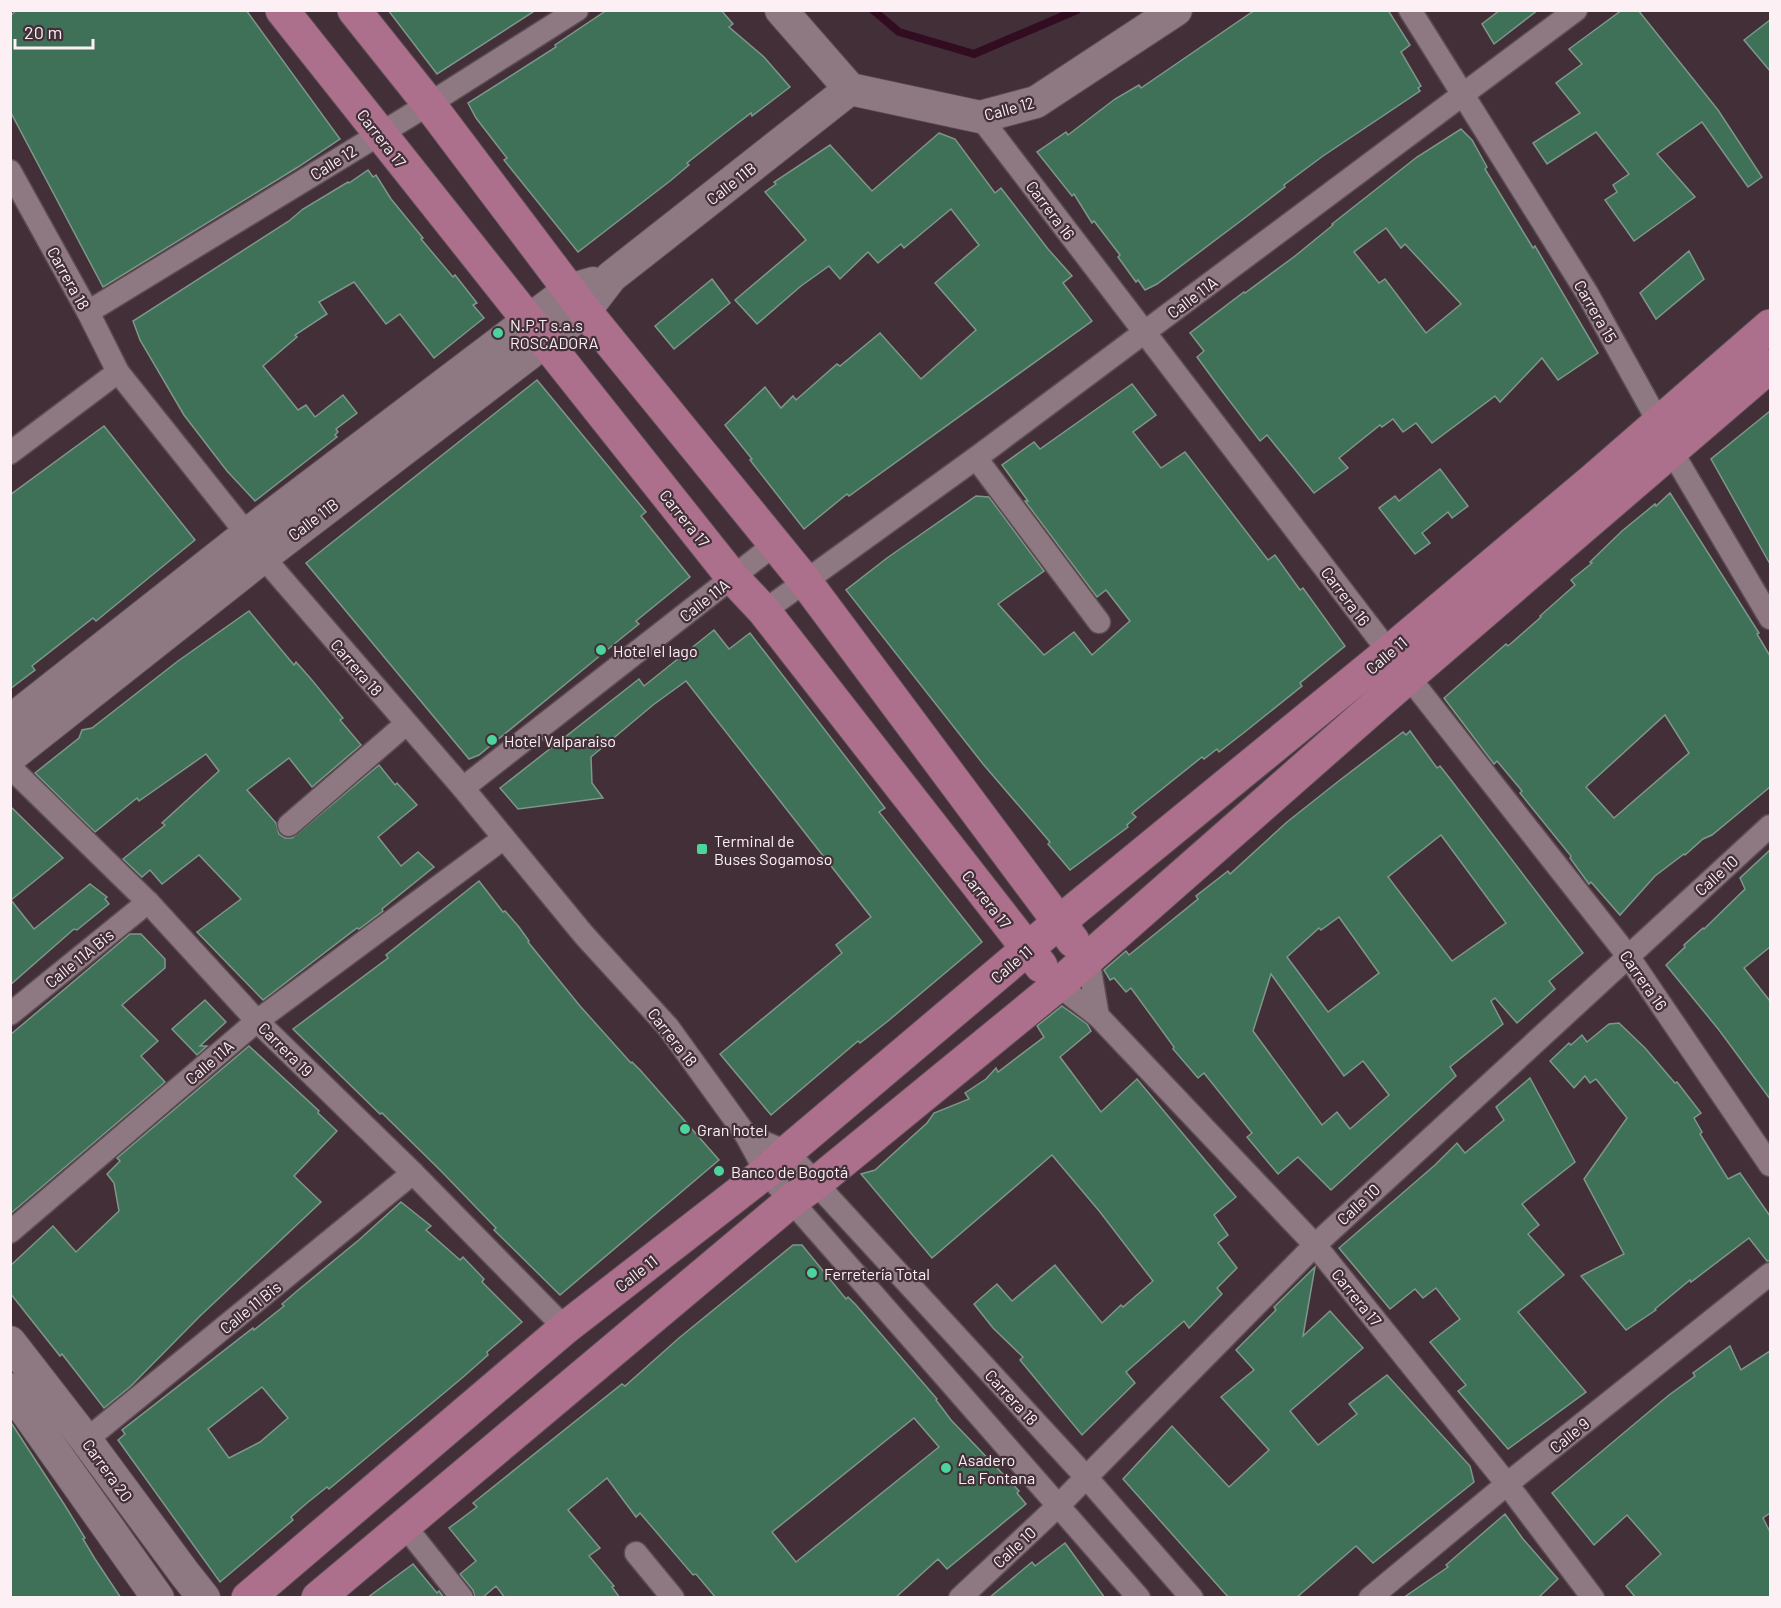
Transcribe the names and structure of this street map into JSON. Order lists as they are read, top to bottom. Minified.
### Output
{"streets":{"main road":["Carrera 17","Calle 11"],"street":["Calle 12","Calle 11B","Carrera 16","Carrera 18","Calle 11A","Carrera 15","Calle 10","Calle 11A Bis","Carrera 19","Calle 11 Bis","Calle 9","Carrera 20"]},"crossings":[["Calle 12","Carrera 17"],["Calle 12","Calle 11B"],["Calle 12","Carrera 16"],["Calle 12","Carrera 18"],["Carrera 17","Calle 11B"],["Carrera 17","Calle 11A"],["Carrera 17","Calle 11"],["Carrera 17","Calle 10"],["Carrera 17","Calle 9"],["Calle 11B","Carrera 18"],["Carrera 16","Calle 11A"],["Carrera 16","Calle 11"],["Carrera 16","Calle 10"],["Carrera 18","Calle 11A"],["Carrera 18","Calle 11"],["Carrera 18","Calle 10"],["Calle 11A","Carrera 15"],["Calle 11A","Carrera 19"],["Carrera 15","Calle 11"],["Calle 11","Carrera 19"],["Calle 11A Bis","Carrera 19"],["Carrera 19","Calle 11 Bis"],["Calle 11 Bis","Carrera 20"]],"places":{"other":["N.P.T s.a.s ROSCADORA","Hotel el lago","Hotel Valparaiso","Gran hotel","Banco de Bogotá","Ferretería Total","Asadero La Fontana"],"transit":["Terminal de Buses Sogamoso"]},"scale_bar":"20 m"}
